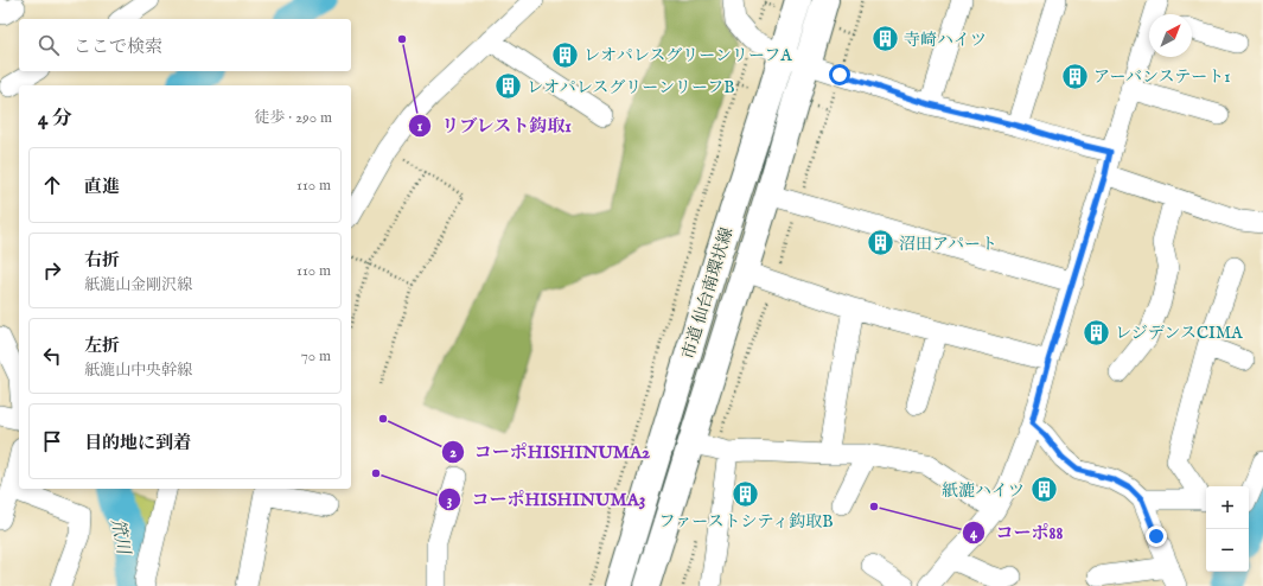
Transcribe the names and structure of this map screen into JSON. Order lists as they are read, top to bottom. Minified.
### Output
{"streets":{"main road":["市道 仙台南環状線"]},"water":["笊川"],"places":{"other":["リブレスト鈎取1","コーポHISHINUMA2","コーポHISHINUMA3","コーポ88"],"building":["寺崎ハイツ","レオパレスグリーンリーフA","アーバンステート1","レオパレスグリーンリーフB","沼田アパート","レジデンスCIMA","紙漉ハイツ","ファーストシティ鈎取B"]},"north":"top right","page":{"search":"ここで検索","heading":["4 分","徒歩 · 290 m"],"list":[["直進","110 m"],["右折","紙漉山金剛沢線","110 m"],["左折","紙漉山中央幹線","70 m"],"目的地に到着"],"map_buttons":["+","−"]}}
